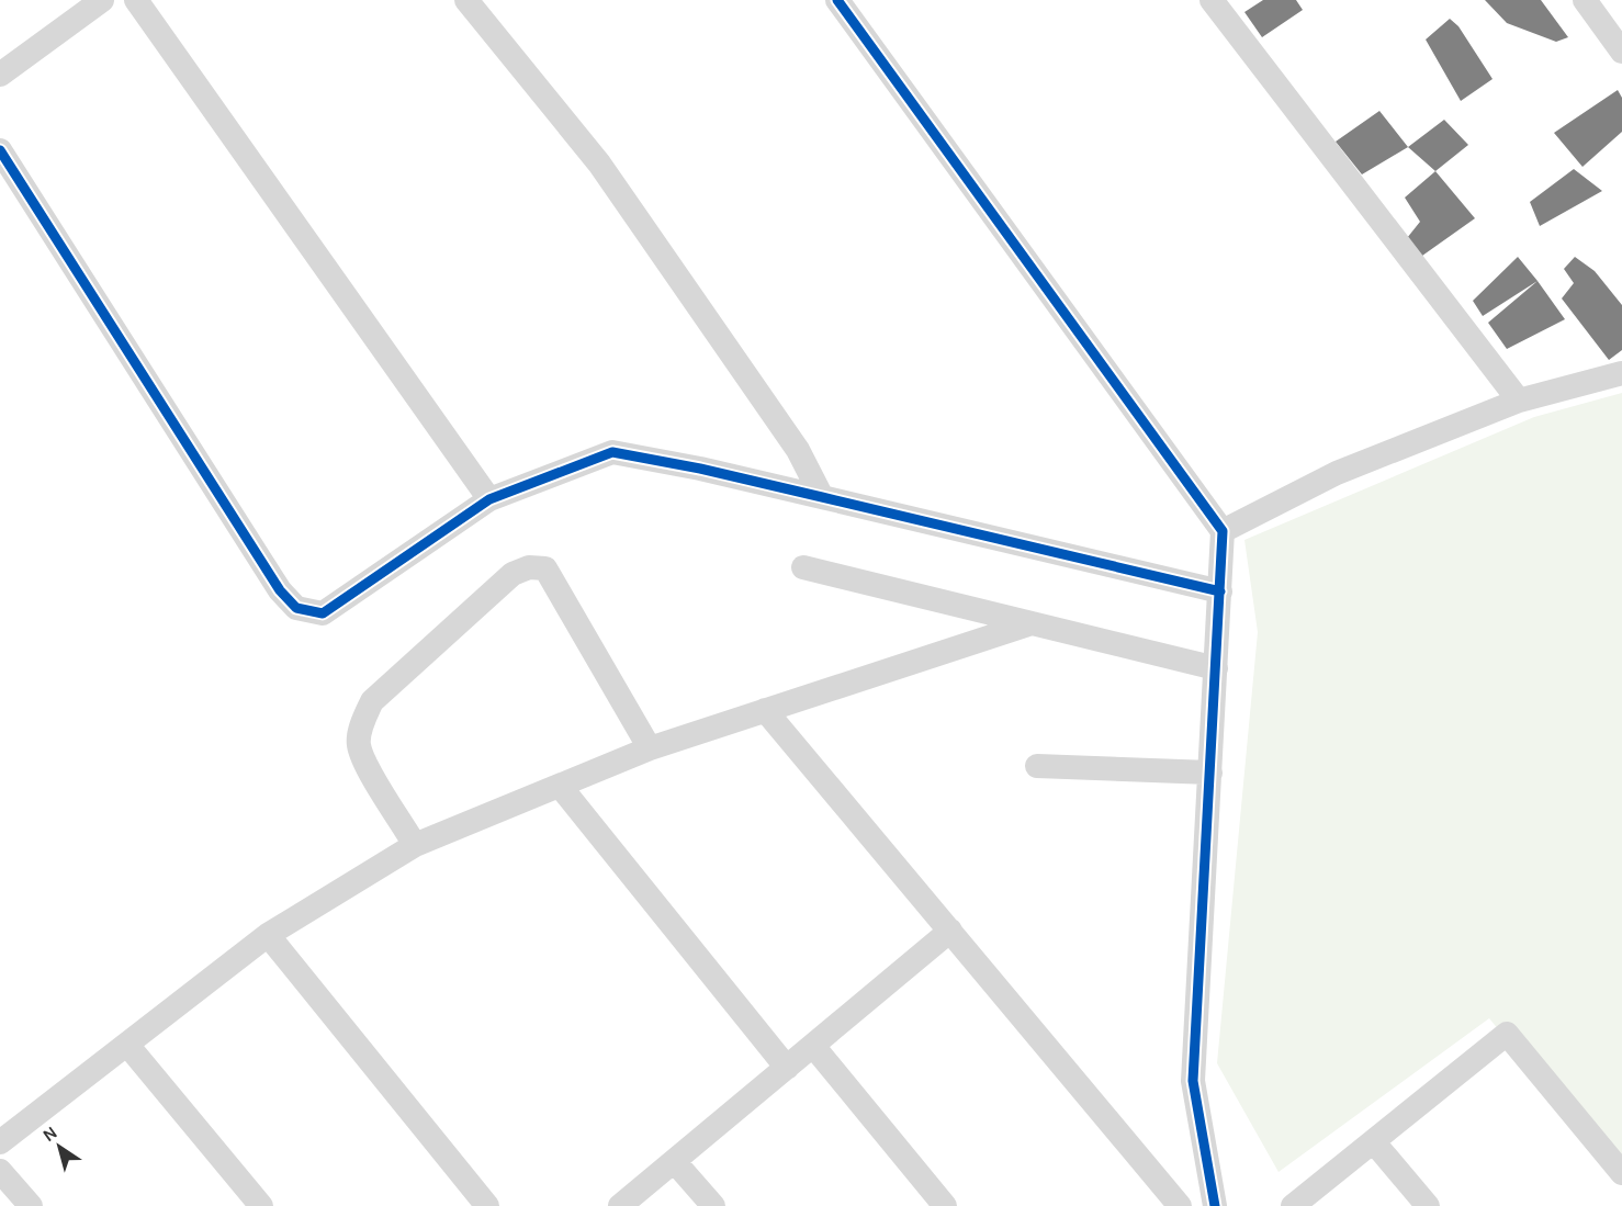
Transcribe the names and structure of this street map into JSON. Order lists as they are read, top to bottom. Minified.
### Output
{"north":"top left"}
